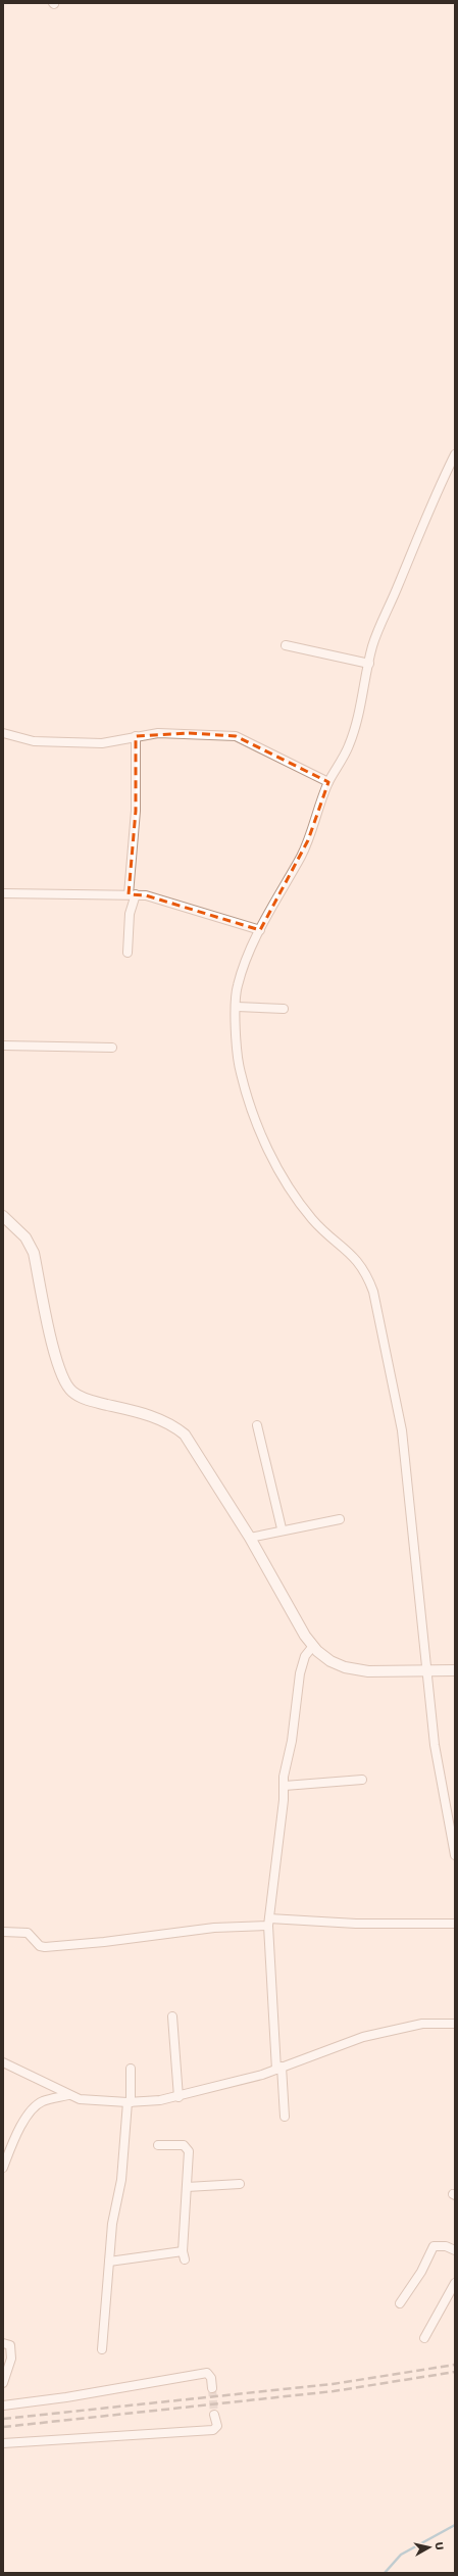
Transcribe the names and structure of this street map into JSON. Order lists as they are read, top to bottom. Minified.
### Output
{"north":"right"}
